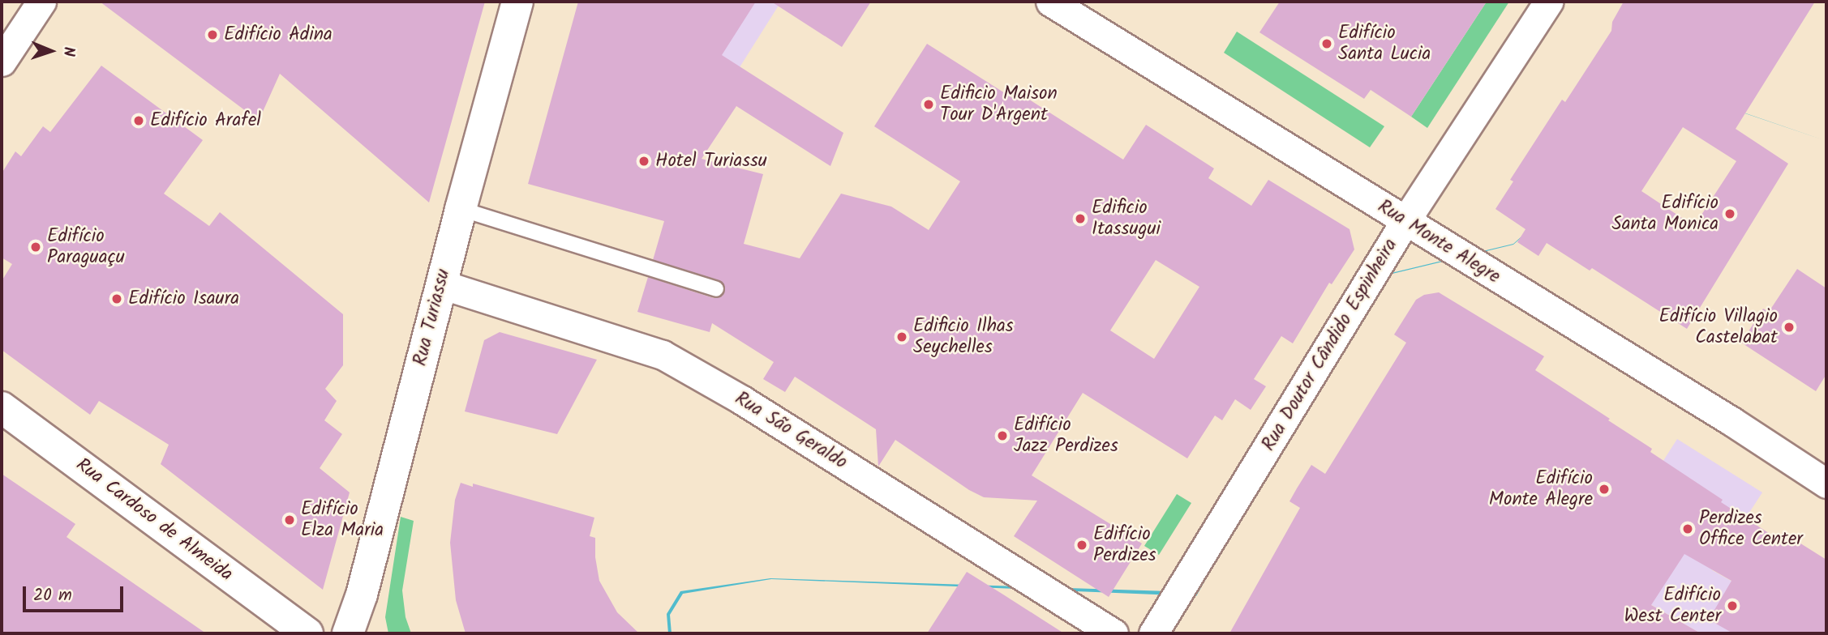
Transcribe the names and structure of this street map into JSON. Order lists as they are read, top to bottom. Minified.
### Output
{"streets":{"street":["Rua Monte Alegre","Rua Turiassu","Rua Doutor Cândido Espinheira","Rua São Geraldo","Rua Cardoso de Almeida"]},"crossings":[["Rua Monte Alegre","Rua Doutor Cândido Espinheira"],["Rua Turiassu","Rua São Geraldo"]],"places":["Edifício Adina","Edifício Santa Lucia","Edificio Maison Tour D'Argent","Edifício Arafel","Hotel Turiassu","Edifício Santa Monica","Edificio Itassugui","Edifício Paraguaçu","Edifício Isaura","Edifício Villagio Castelabat","Edificio Ilhas Seychelles","Edifício Jazz Perdizes","Edifício Monte Alegre","Edifício Elza Maria","Perdizes Office Center","Edifício Perdizes","Edifício West Center"],"scale_bar":"20 m","north":"right"}
